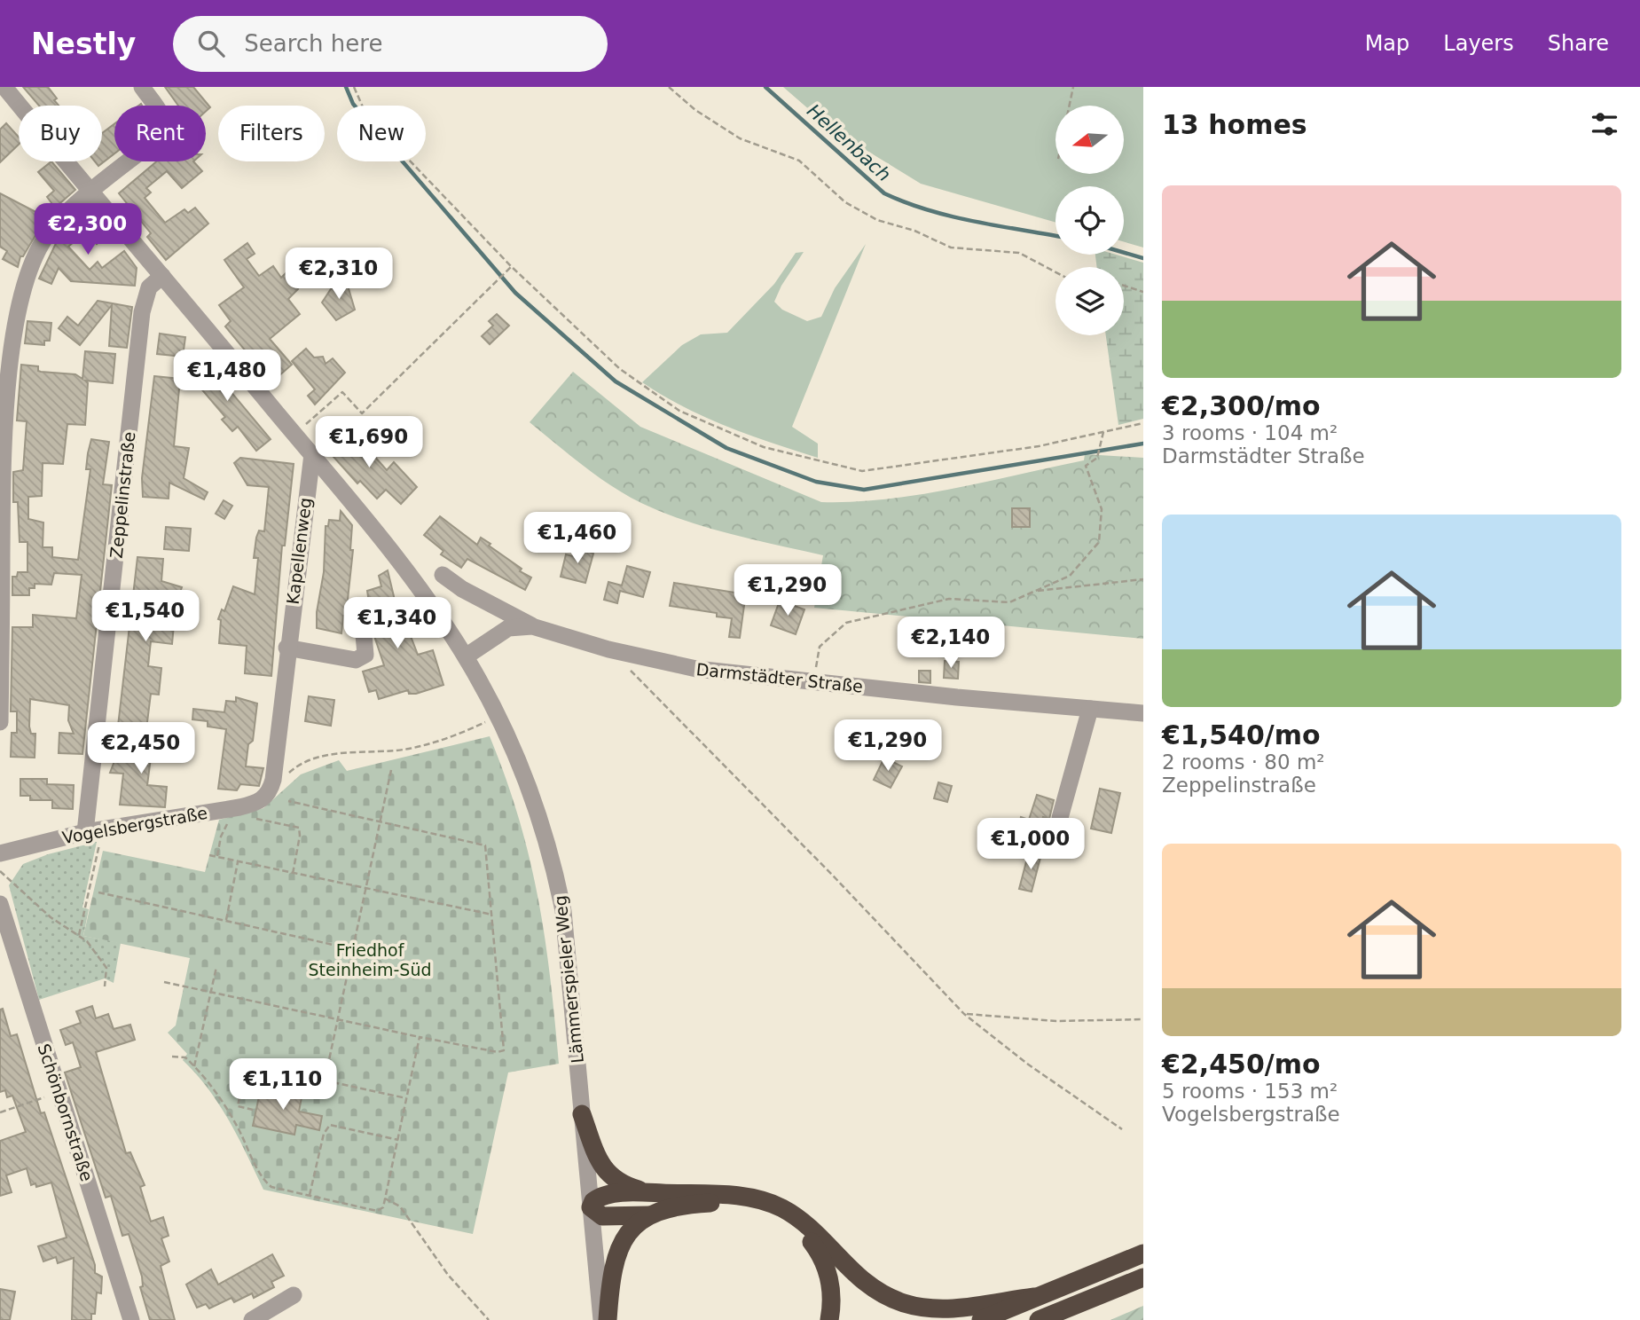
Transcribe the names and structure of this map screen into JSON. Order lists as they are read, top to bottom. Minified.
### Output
{"streets":{"street":["Zeppelinstraße","Kapellenweg","Darmstädter Straße","Vogelsbergstraße","Lämmerspieler Weg","Schönbornstraße"]},"crossings":[["Zeppelinstraße","Vogelsbergstraße"],["Kapellenweg","Vogelsbergstraße"],["Darmstädter Straße","Lämmerspieler Weg"]],"water":["Hellenbach"],"parks":["Friedhof Steinheim-Süd"],"north":"left","page":{"header":"Nestly","search":"Search here","nav":["Map","Layers","Share"],"heading":"13 homes","chip":["Buy","Rent","Filters","New"],"list":[{"name":"€2,300/mo","note":"3 rooms · 104 m² · Darmstädter Straße"},{"name":"€1,540/mo","note":"2 rooms · 80 m² · Zeppelinstraße"},{"name":"€2,450/mo","note":"5 rooms · 153 m² · Vogelsbergstraße"}],"price":["€2,300","€2,310","€1,480","€1,690","€1,460","€1,290","€1,540","€1,340","€2,140","€1,290","€2,450","€1,000","€1,110"]}}
